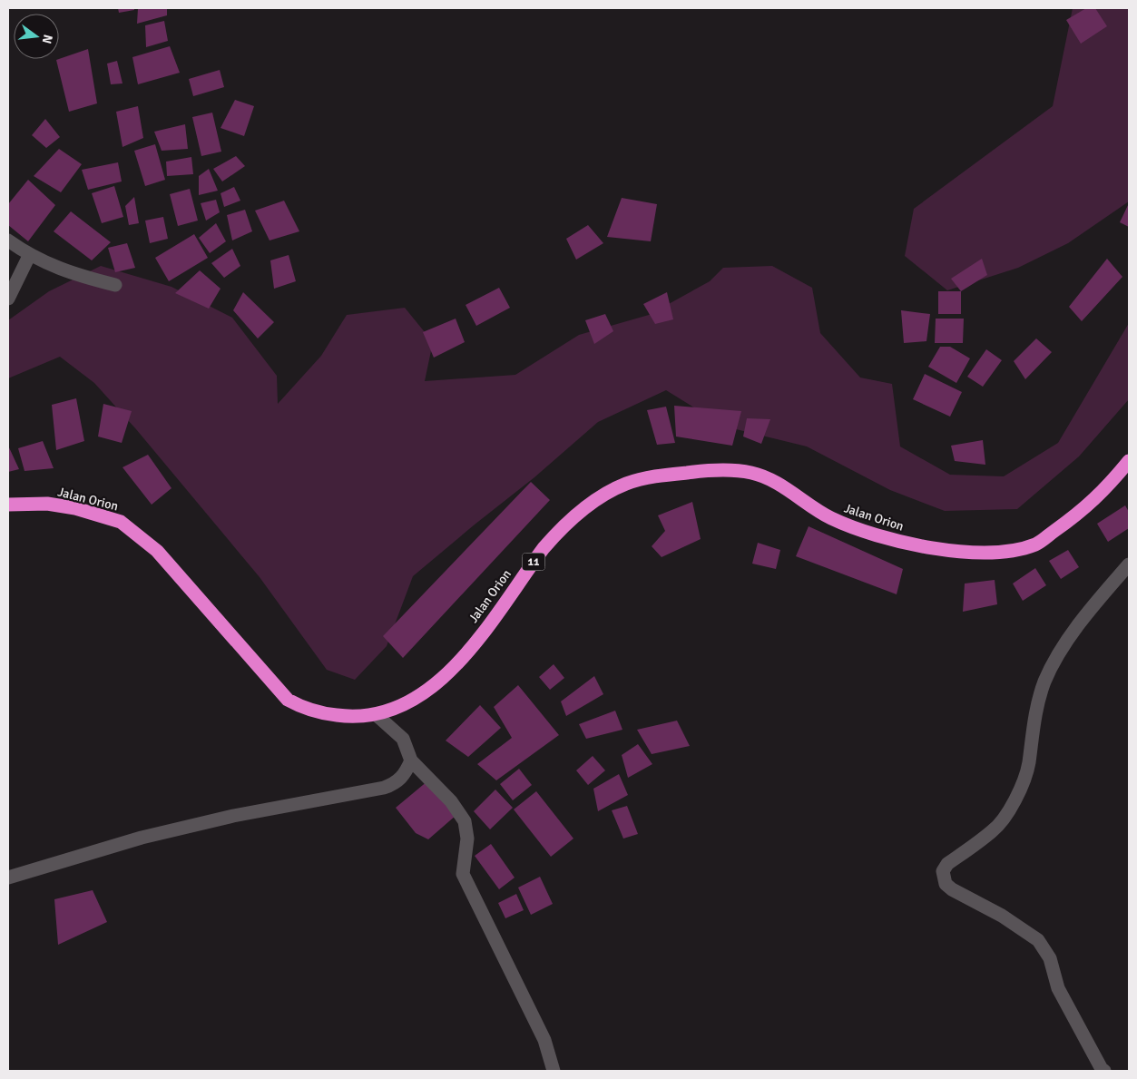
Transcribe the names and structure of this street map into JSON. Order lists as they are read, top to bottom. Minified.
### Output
{"streets":{"highway":["Jalan Orion","11"]},"north":"right"}
